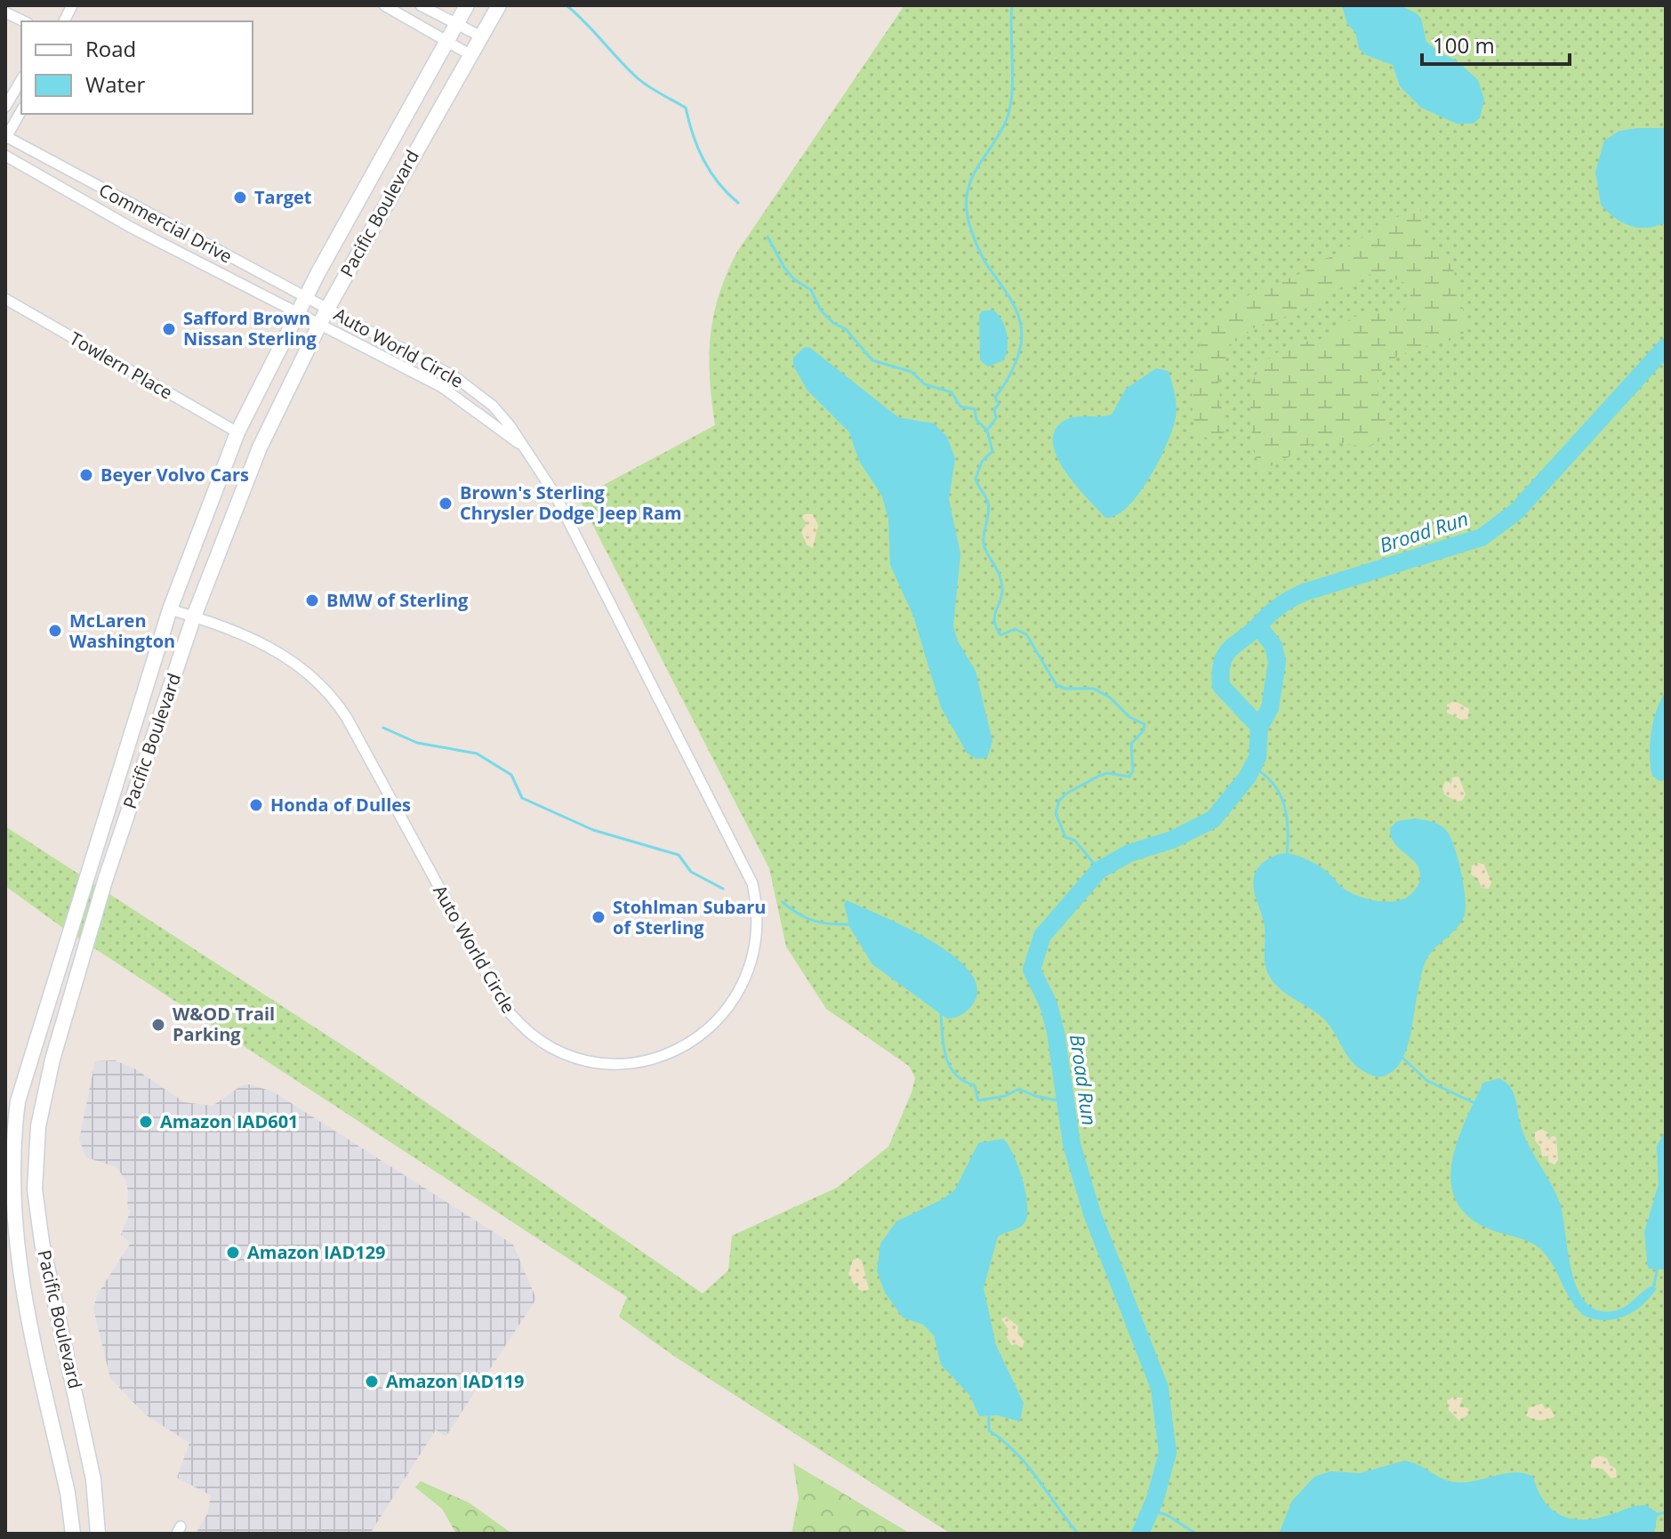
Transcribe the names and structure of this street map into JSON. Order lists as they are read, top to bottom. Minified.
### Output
{"streets":{"main road":["Pacific Boulevard"],"street":["Commercial Drive","Auto World Circle","Towlern Place"]},"crossings":[["Pacific Boulevard","Commercial Drive"],["Pacific Boulevard","Auto World Circle"],["Pacific Boulevard","Towlern Place"],["Commercial Drive","Auto World Circle"]],"water":["Broad Run"],"places":["Target","Safford Brown Nissan Sterling","Beyer Volvo Cars","Brown's Sterling Chrysler Dodge Jeep Ram","BMW of Sterling","McLaren Washington","Honda of Dulles","Stohlman Subaru of Sterling","W&OD Trail Parking","Amazon IAD601","Amazon IAD129","Amazon IAD119"],"legend":["Road","Water"],"scale_bar":"100 m"}
